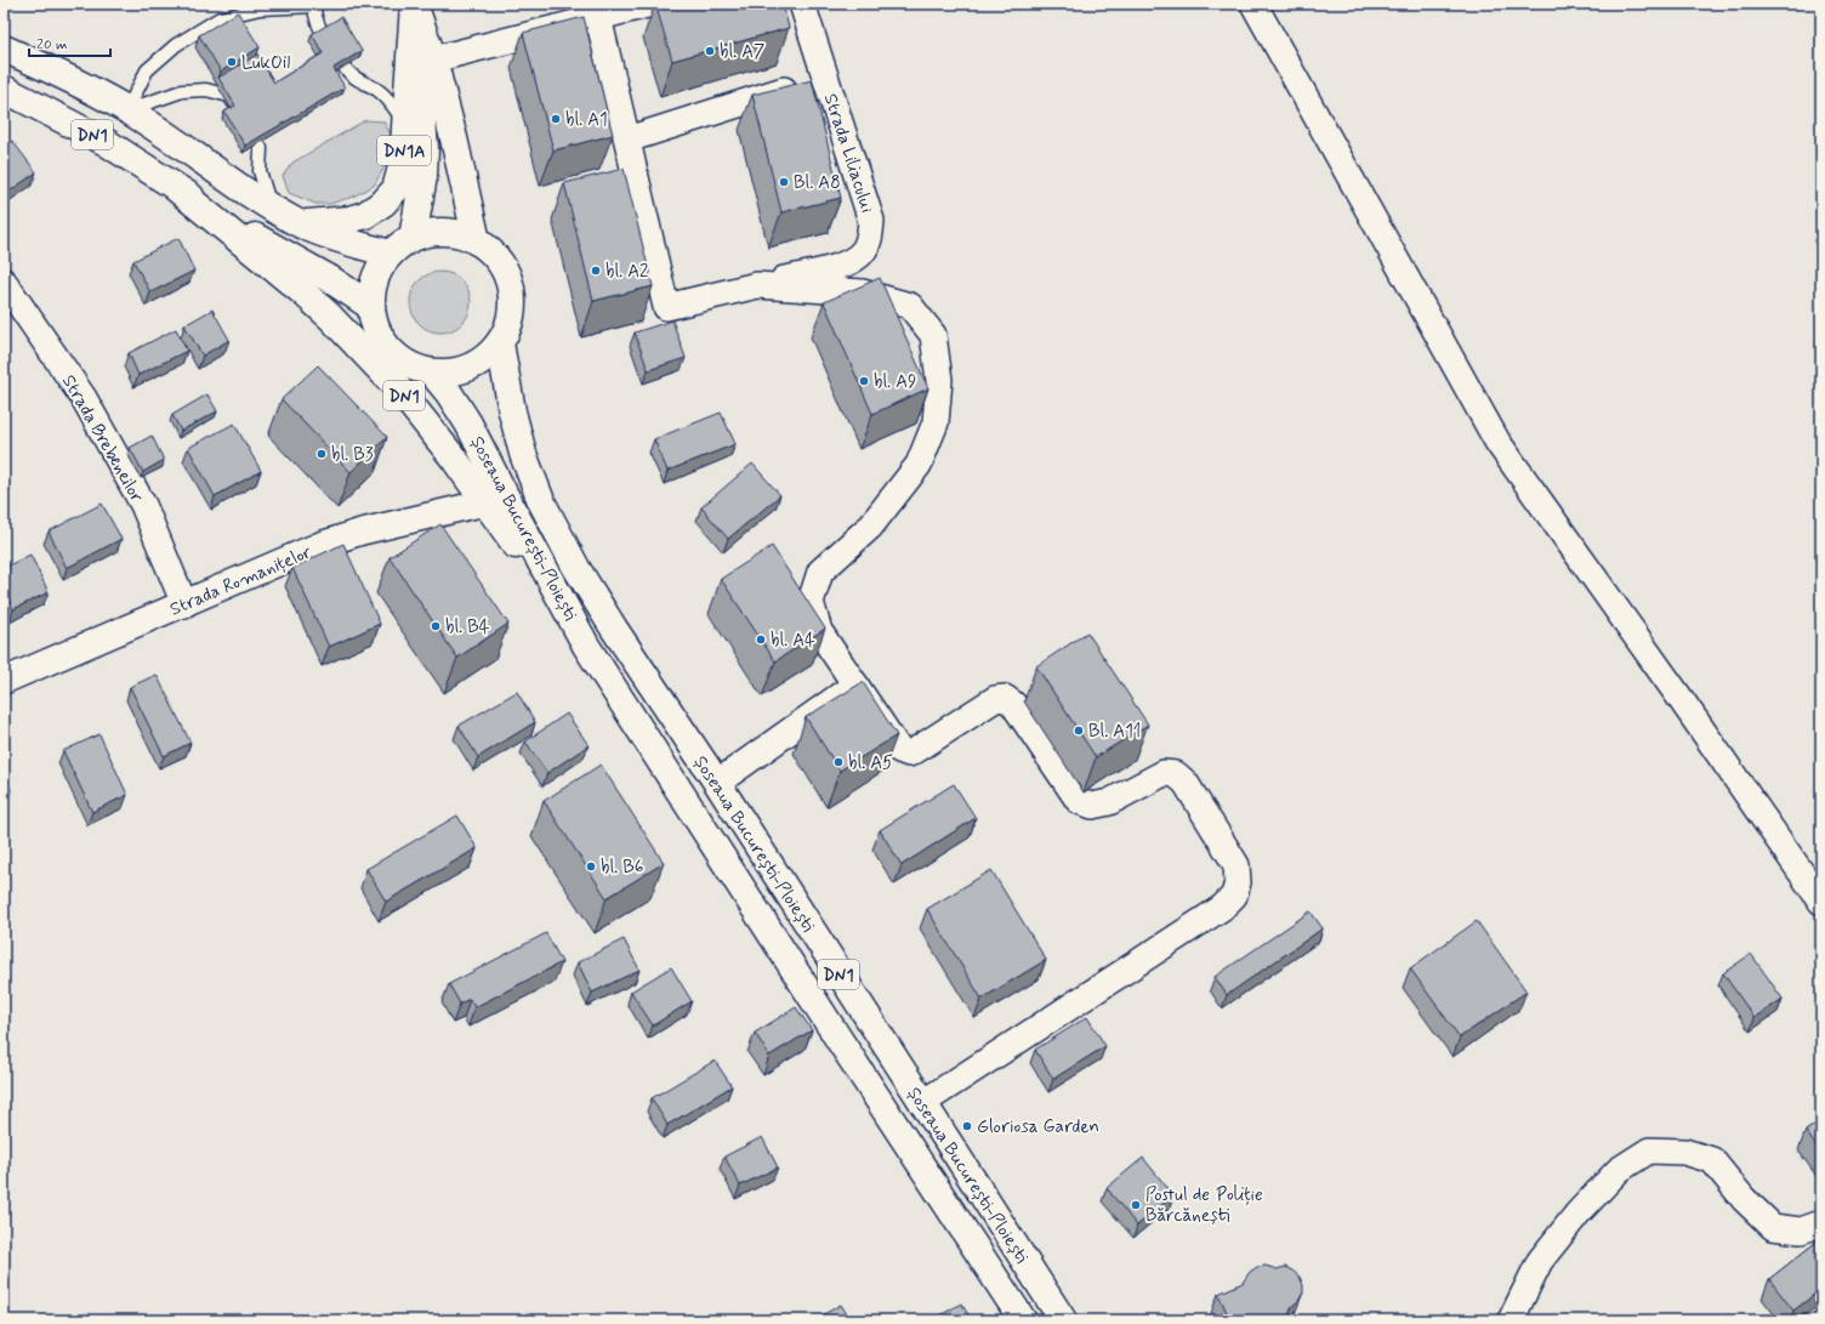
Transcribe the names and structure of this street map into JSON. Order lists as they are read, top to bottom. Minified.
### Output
{"streets":{"main road":["DN1","DN1A","Șoseaua București-Ploiești"],"street":["Strada Liliacului","Strada Brebeneilor","Strada Romanițelor"]},"crossings":[["DN1","DN1A"],["DN1","Șoseaua București-Ploiești"],["DN1","Strada Romanițelor"],["DN1A","Șoseaua București-Ploiești"],["Strada Brebeneilor","Strada Romanițelor"]],"places":["bl. A7","LukOil","bl. A1","Bl. A8","bl. A2","bl. A9","bl. B3","bl. B4","bl. A4","Bl. A11","bl. A5","bl. B6","Gloriosa Garden","Postul de Poliție Bărcănești"],"scale_bar":"20 m"}
